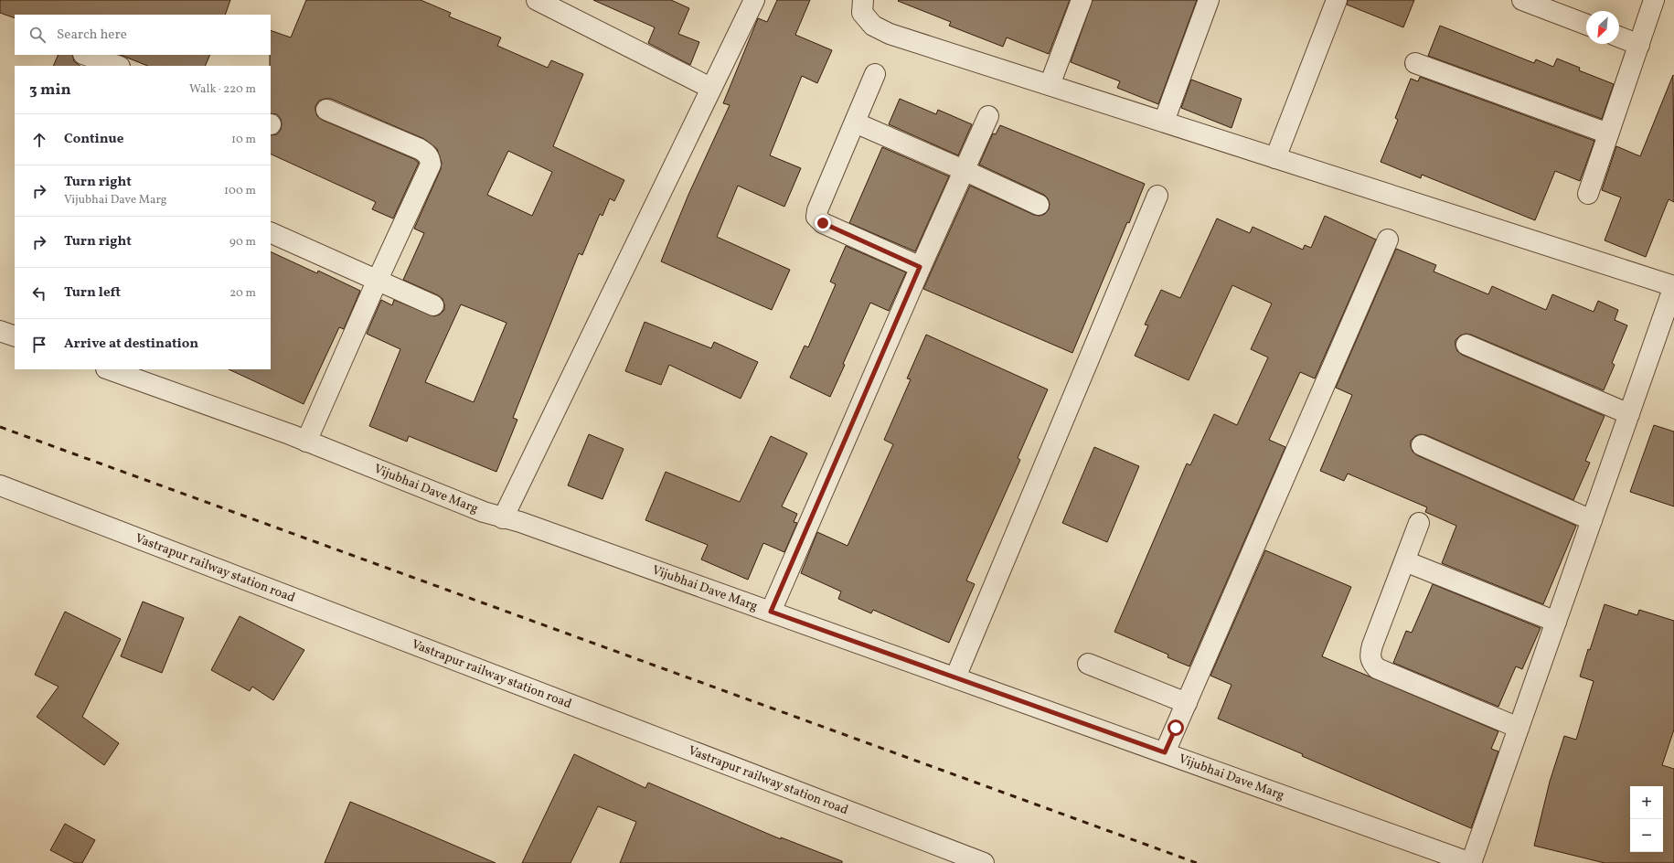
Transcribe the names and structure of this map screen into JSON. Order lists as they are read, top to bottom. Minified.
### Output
{"streets":{"street":["Vijubhai Dave Marg","Vastrapur railway station road"]},"north":"bottom left","page":{"search":"Search here","heading":["3 min","Walk · 220 m"],"list":[["Continue","10 m"],["Turn right","Vijubhai Dave Marg","100 m"],["Turn right","90 m"],["Turn left","20 m"],"Arrive at destination"],"map_buttons":["+","−"]}}
